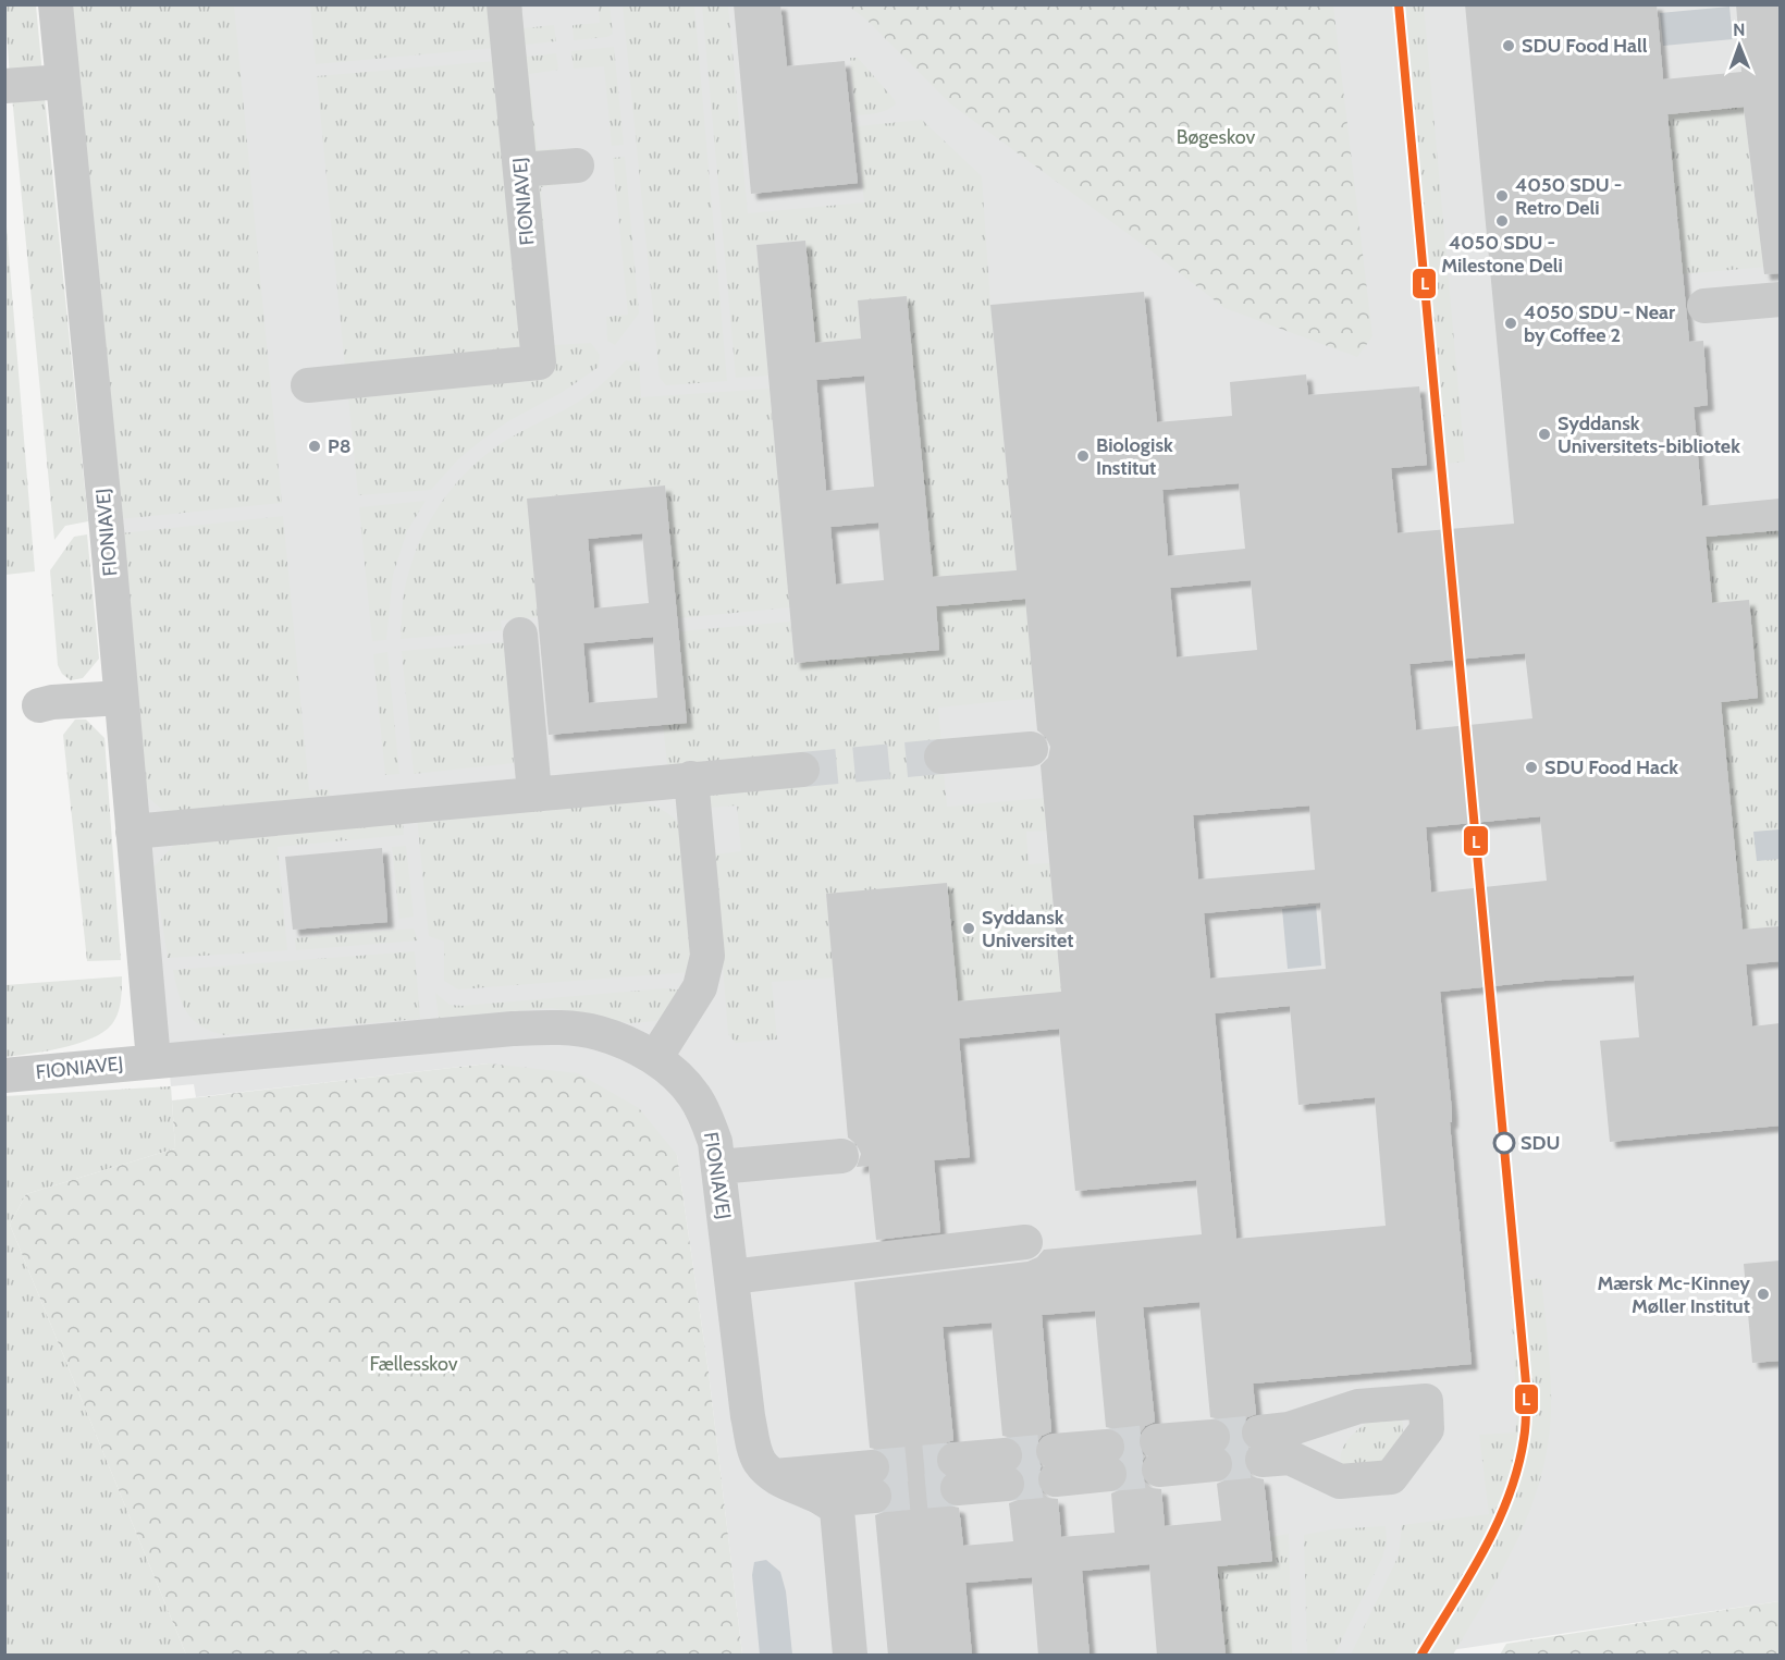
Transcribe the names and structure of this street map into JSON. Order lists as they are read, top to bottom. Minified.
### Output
{"streets":{"street":["FIONIAVEJ"]},"parks":["Bøgeskov","Fællesskov"],"places":["SDU Food Hall","4050 SDU - Retro Deli","4050 SDU - Milestone Deli","4050 SDU - Near by Coffee 2","Syddansk Universitets-bibliotek","P8","Biologisk Institut","SDU Food Hack","Syddansk Universitet","SDU","Mærsk Mc-Kinney Møller Institut"],"lines":["transit line L"],"north":"top"}
